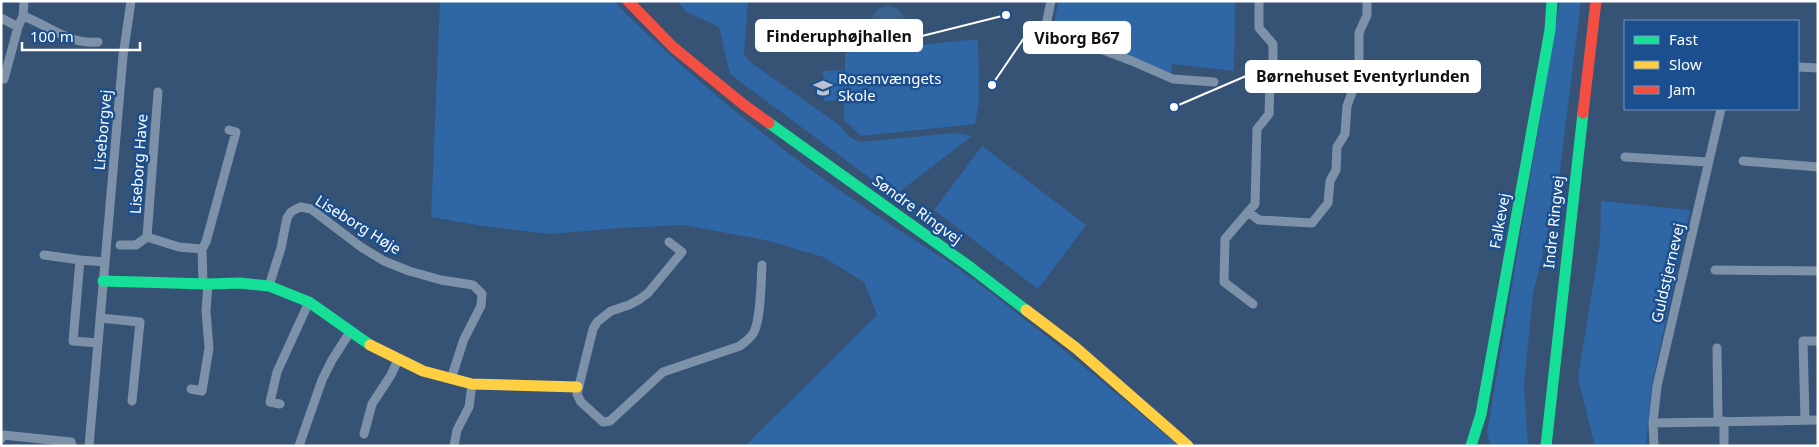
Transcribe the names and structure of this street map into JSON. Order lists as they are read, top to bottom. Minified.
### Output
{"streets":{"street":["Liseborgvej","Liseborg Have","Søndre Ringvej","Falkevej","Indre Ringvej","Liseborg Høje","Guldstjernevej"]},"places":{"other":["Finderuphøjhallen","Viborg B67","Børnehuset Eventyrlunden"],"school or university":["Rosenvængets Skole"]},"legend":["Fast","Slow","Jam"],"scale_bar":"100 m"}
